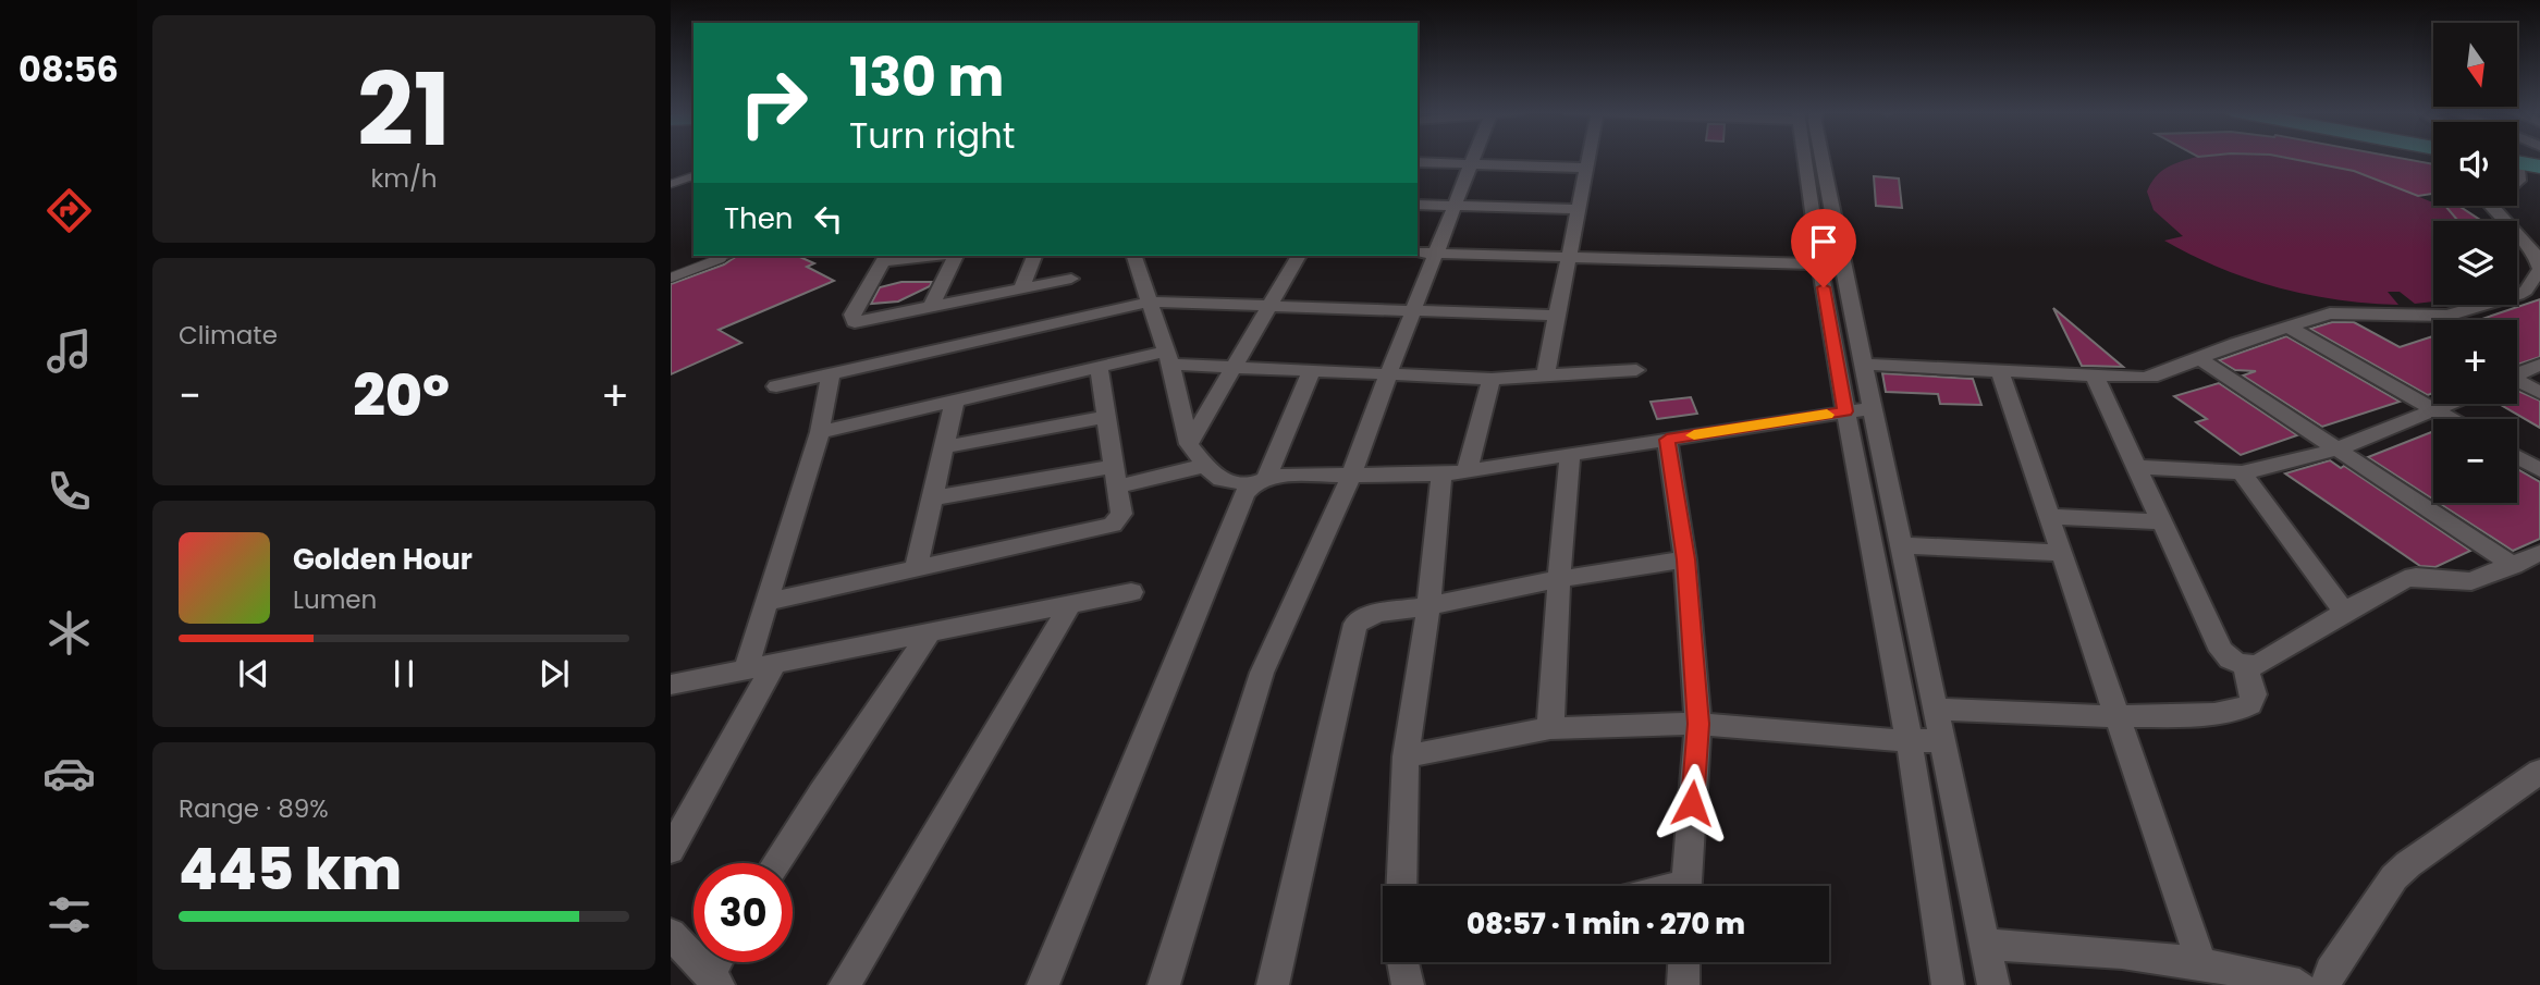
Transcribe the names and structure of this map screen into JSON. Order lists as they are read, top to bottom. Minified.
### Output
{"north":"bottom","page":{"tabs":"08:56","tile":[["21","km/h"],"Climate",["Range · 89%","445 km"]],"map_buttons":["+","−"],"turn":["130 m","Turn right"],"then":"Then","heat":["−","20°","+"],"song":["Golden Hour","Lumen"],"limit":"30","trip":"08:57 · 1 min · 270 m"}}
